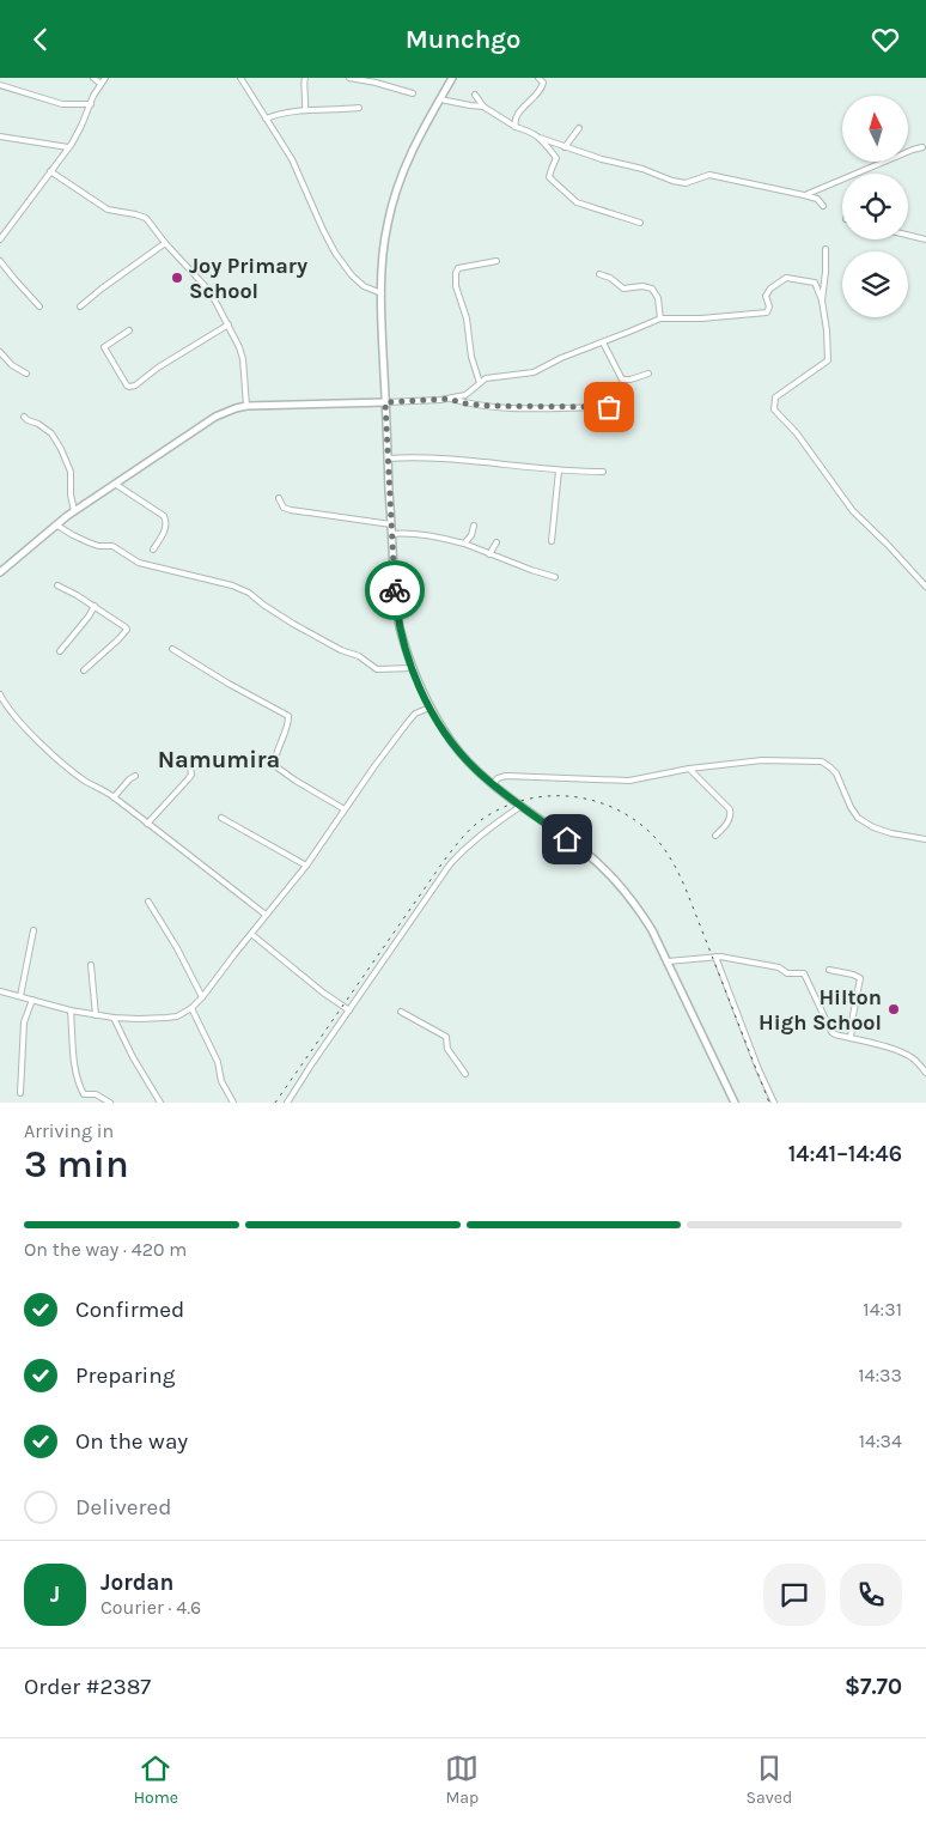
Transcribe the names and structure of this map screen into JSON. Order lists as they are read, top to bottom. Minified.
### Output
{"districts":["Namumira"],"places":["Joy Primary School","Hilton High School"],"north":"top","page":{"header":"Munchgo","heading":["3 min","Arriving in","14:41–14:46"],"panel":["Jordan","Courier · 4.6","Order #2387","$7.70"],"bar":"On the way · 420 m","list":[["Confirmed","14:31"],["Preparing","14:33"],["On the way","14:34"],"Delivered"],"round":"J","tabs":["Home","Map","Saved"]}}
